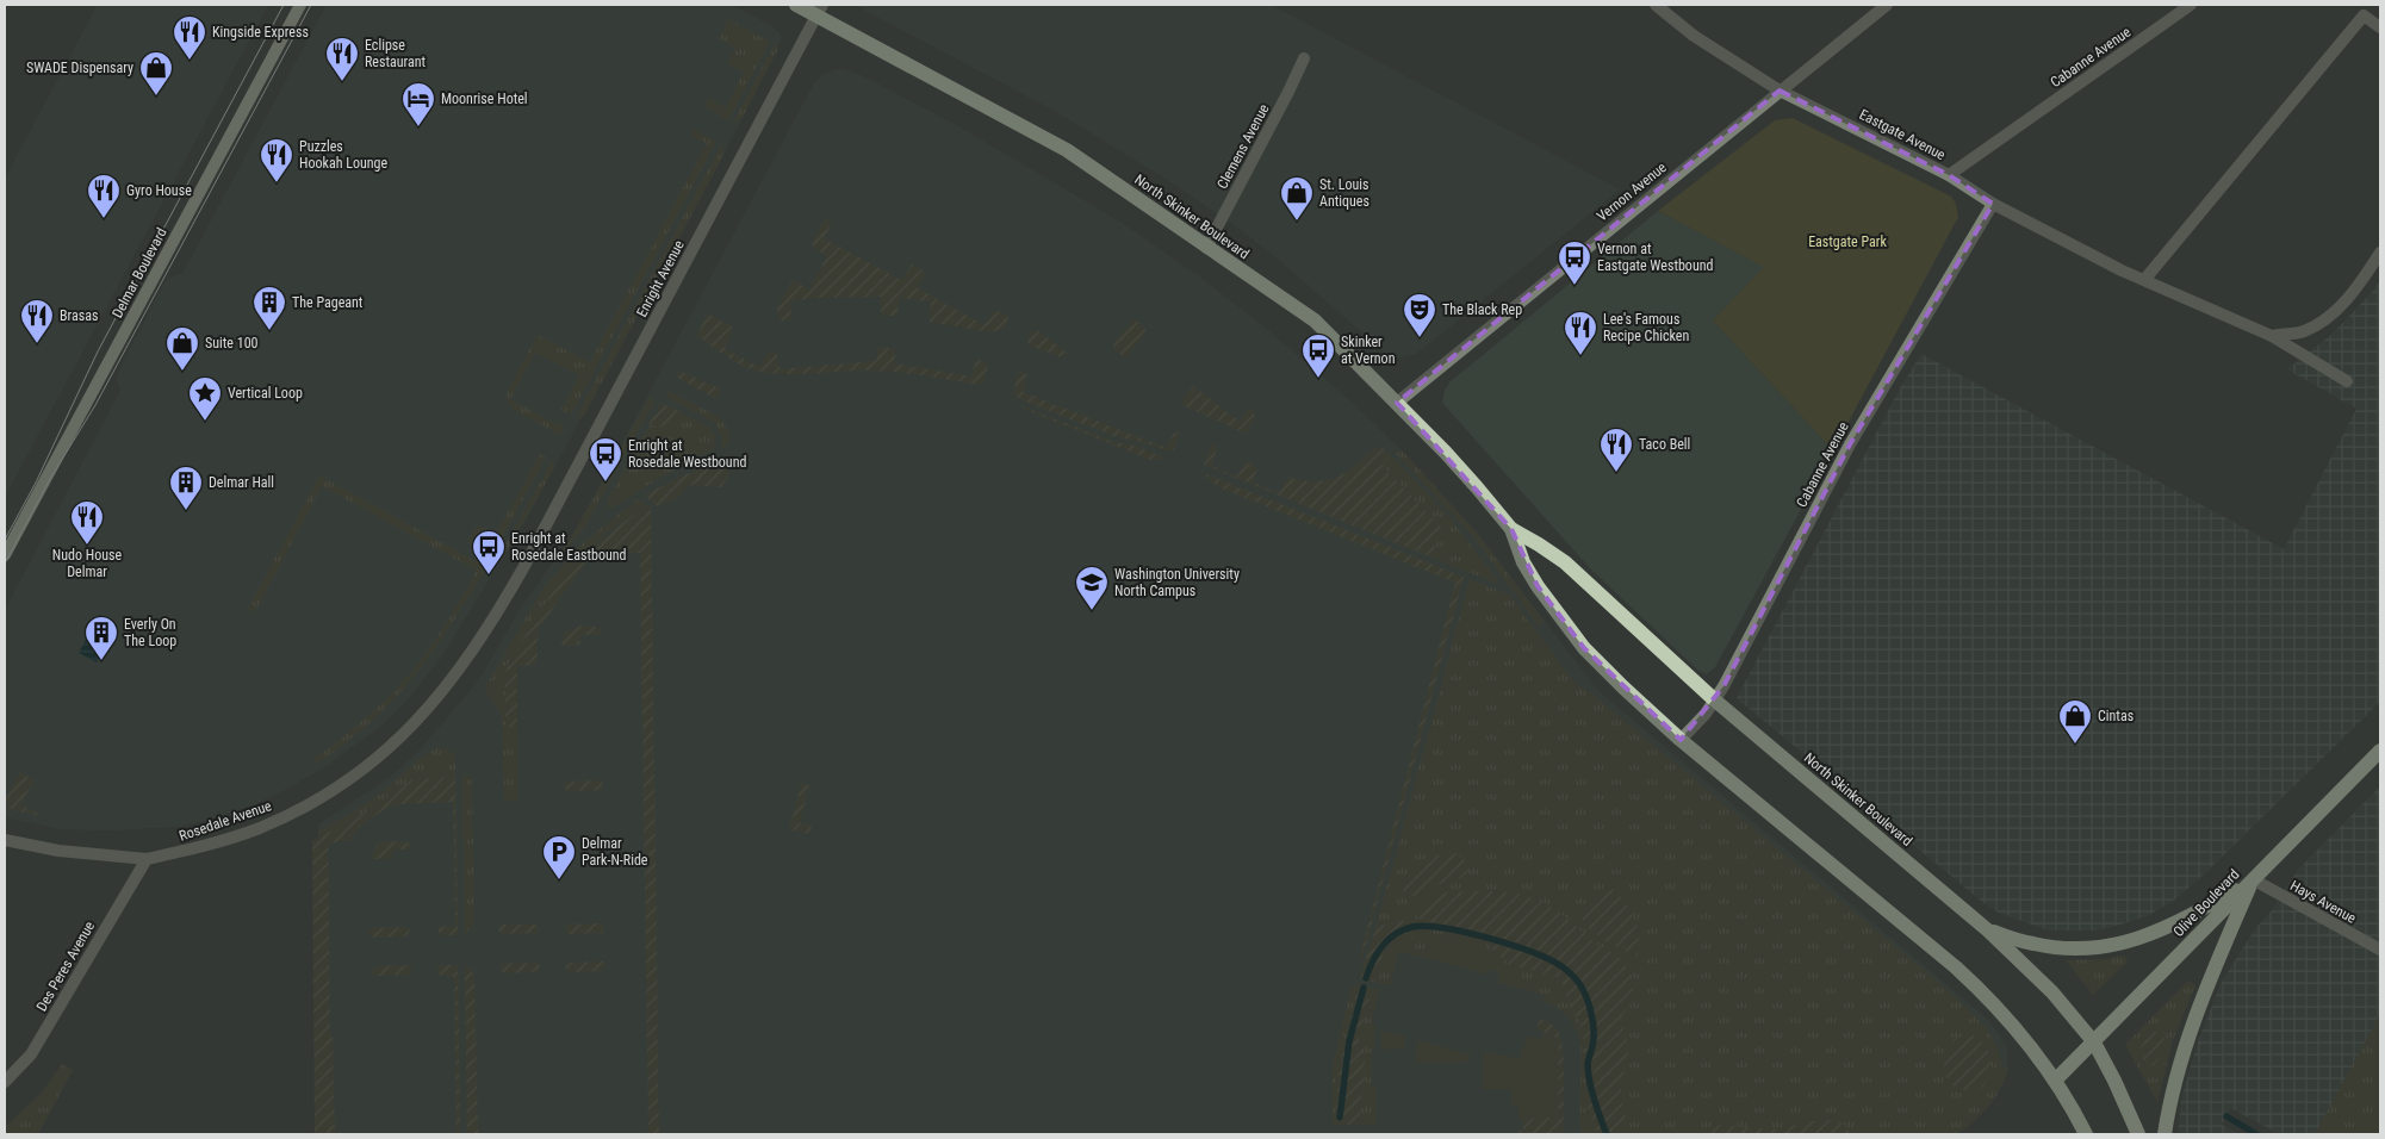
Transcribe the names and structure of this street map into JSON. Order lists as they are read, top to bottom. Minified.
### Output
{"streets":{"main road":["North Skinker Boulevard","Delmar Boulevard","Olive Boulevard"],"street":["Cabanne Avenue","Eastgate Avenue","Clemens Avenue","Vernon Avenue","Enright Avenue","Rosedale Avenue","Hays Avenue","Des Peres Avenue"]},"crossings":[["Cabanne Avenue","Eastgate Avenue"],["Cabanne Avenue","North Skinker Boulevard"],["Eastgate Avenue","Vernon Avenue"],["Clemens Avenue","North Skinker Boulevard"],["Vernon Avenue","North Skinker Boulevard"],["North Skinker Boulevard","Enright Avenue"],["North Skinker Boulevard","Olive Boulevard"],["Enright Avenue","Rosedale Avenue"],["Rosedale Avenue","Des Peres Avenue"],["Hays Avenue","Olive Boulevard"]],"parks":["Eastgate Park"],"places":{"restaurant":["Kingside Express","Eclipse Restaurant","Puzzles Hookah Lounge","Gyro House","Brasas","Lee's Famous Recipe Chicken","Taco Bell","Nudo House Delmar"],"shop":["SWADE Dispensary","St. Louis Antiques","Suite 100","Cintas"],"hotel":["Moonrise Hotel"],"bus stop":["Vernon at Eastgate Westbound","Skinker at Vernon","Enright at Rosedale Westbound","Enright at Rosedale Eastbound"],"building":["The Pageant","Delmar Hall","Everly On The Loop"],"theatre":["The Black Rep"],"place":["Vertical Loop"],"school or university":["Washington University North Campus"],"parking":["Delmar Park-N-Ride"]}}
